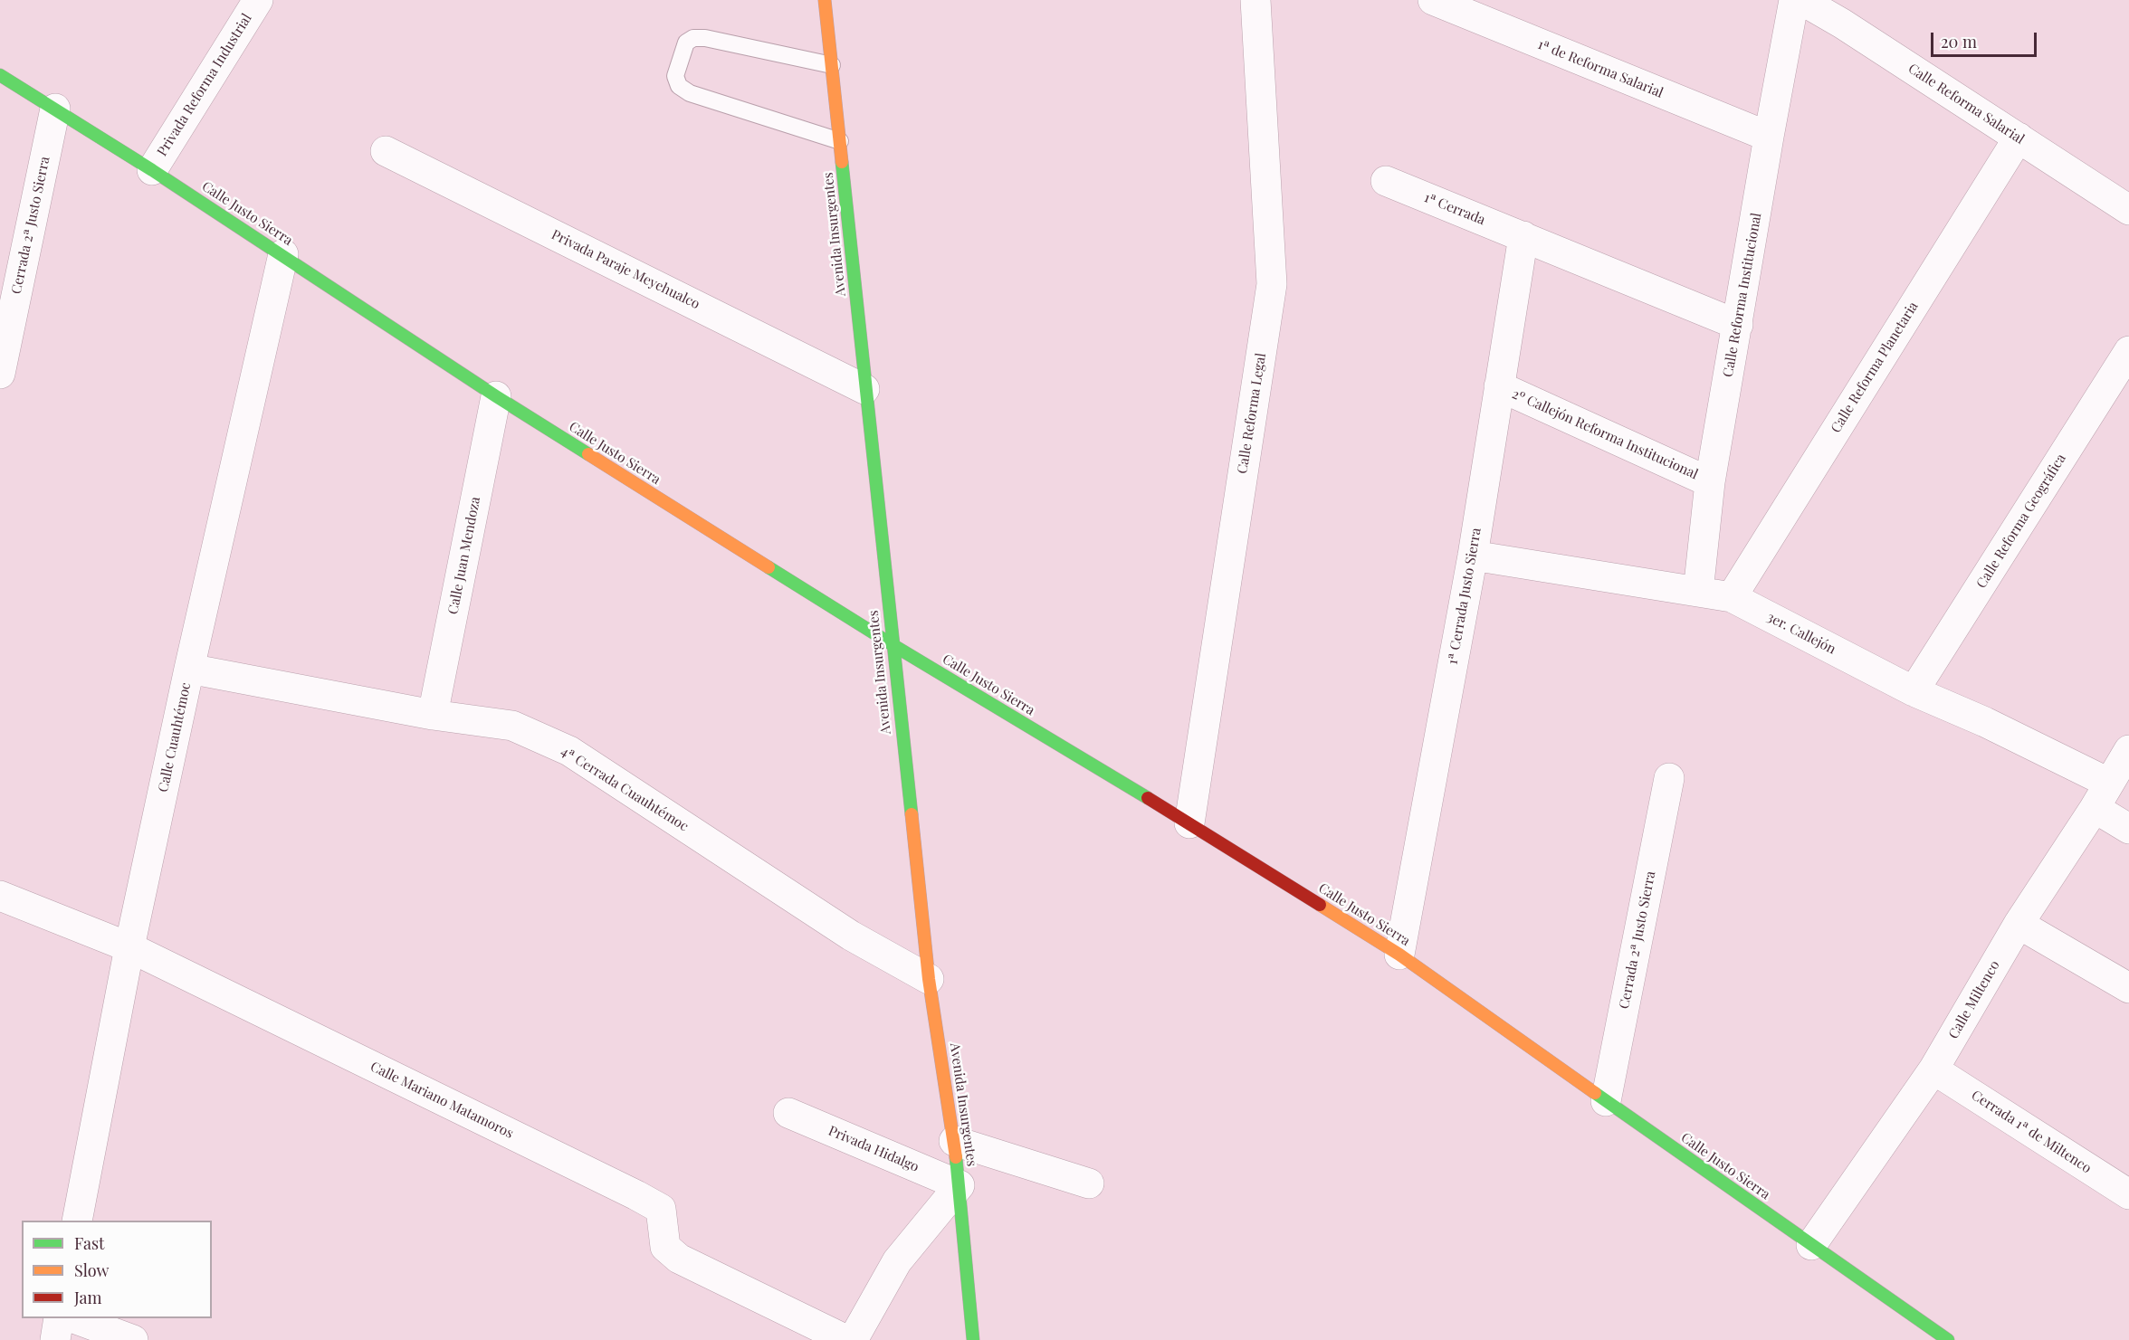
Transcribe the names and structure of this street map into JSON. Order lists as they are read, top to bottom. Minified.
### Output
{"streets":{"street":["1ª de Reforma Salarial","Privada Reforma Industrial","Calle Reforma Salarial","1ª Cerrada","Calle Justo Sierra","Cerrada 2ª Justo Sierra","Avenida Insurgentes","Privada Paraje Meyehualco","Calle Reforma Institucional","Calle Reforma Planetaria","Calle Reforma Legal","2º Callejón Reforma Institucional","Calle Reforma Geográfica","Calle Juan Mendoza","1ª Cerrada Justo Sierra","3er. Callejón","Calle Cuauhtémoc","4ª Cerrada Cuauhtémoc","Calle Miltenco","Calle Mariano Matamoros","Cerrada 1ª de Miltenco","Privada Hidalgo"]},"crossings":[["1ª de Reforma Salarial","Calle Reforma Institucional"],["Privada Reforma Industrial","Calle Justo Sierra"],["Calle Reforma Salarial","Calle Reforma Planetaria"],["1ª Cerrada","Calle Reforma Institucional"],["1ª Cerrada","1ª Cerrada Justo Sierra"],["Calle Justo Sierra","Cerrada 2ª Justo Sierra"],["Calle Justo Sierra","Avenida Insurgentes"],["Calle Justo Sierra","Calle Reforma Legal"],["Calle Justo Sierra","Calle Juan Mendoza"],["Calle Justo Sierra","1ª Cerrada Justo Sierra"],["Calle Justo Sierra","Calle Cuauhtémoc"],["Calle Justo Sierra","Calle Miltenco"],["Avenida Insurgentes","Privada Paraje Meyehualco"],["Avenida Insurgentes","4ª Cerrada Cuauhtémoc"],["Avenida Insurgentes","Privada Hidalgo"],["Calle Reforma Institucional","2º Callejón Reforma Institucional"],["Calle Reforma Institucional","3er. Callejón"],["Calle Reforma Planetaria","3er. Callejón"],["2º Callejón Reforma Institucional","1ª Cerrada Justo Sierra"],["Calle Reforma Geográfica","3er. Callejón"],["Calle Juan Mendoza","4ª Cerrada Cuauhtémoc"],["1ª Cerrada Justo Sierra","3er. Callejón"],["3er. Callejón","Calle Miltenco"],["Calle Cuauhtémoc","4ª Cerrada Cuauhtémoc"],["Calle Cuauhtémoc","Calle Mariano Matamoros"],["Calle Miltenco","Cerrada 1ª de Miltenco"]],"legend":["Fast","Slow","Jam"],"scale_bar":"20 m"}
